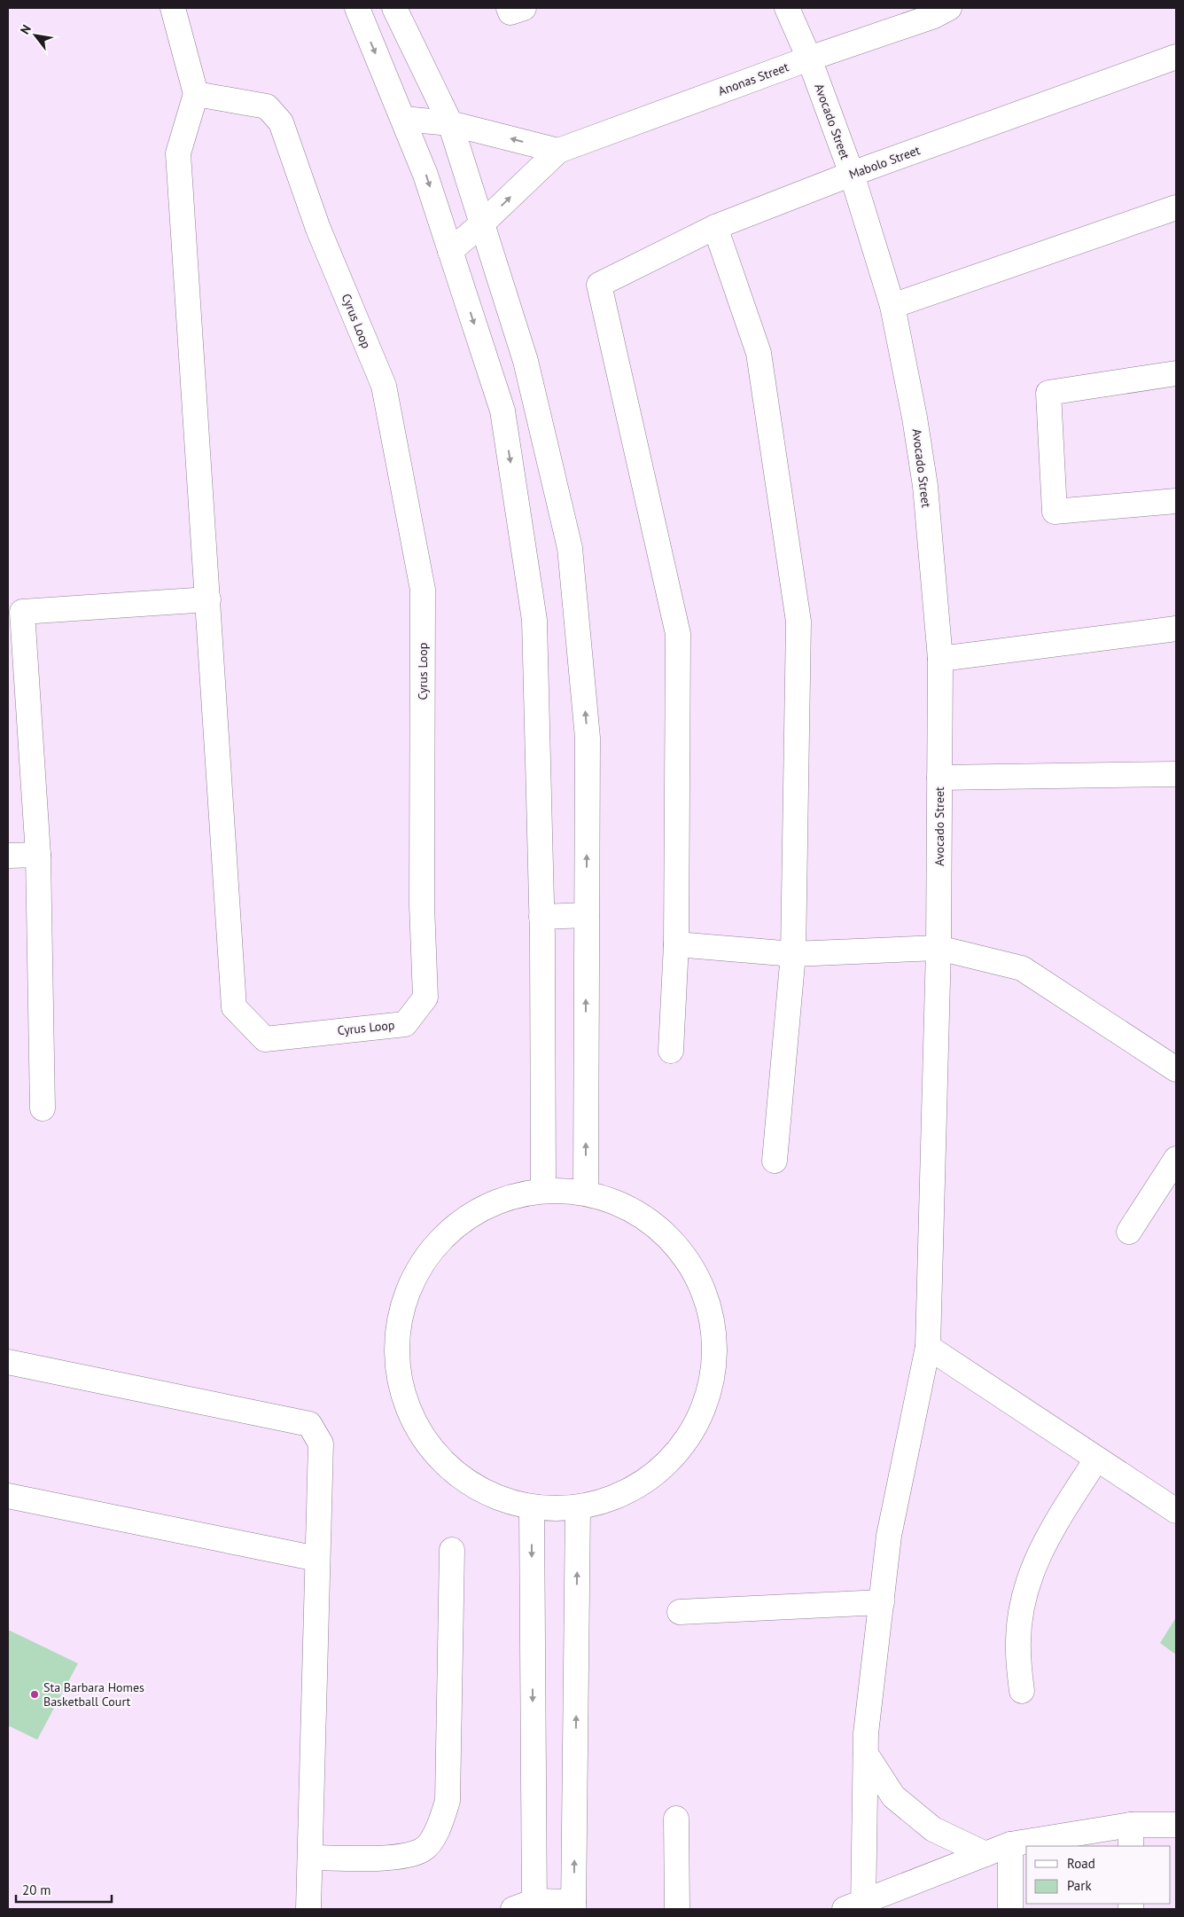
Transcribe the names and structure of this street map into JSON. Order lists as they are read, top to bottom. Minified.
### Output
{"streets":{"street":["Anonas Street","Avocado Street","Mabolo Street","Cyrus Loop"]},"crossings":[["Anonas Street","Avocado Street"],["Avocado Street","Mabolo Street"]],"places":["Sta Barbara Homes Basketball Court"],"legend":["Road","Park"],"scale_bar":"20 m","north":"top left"}
